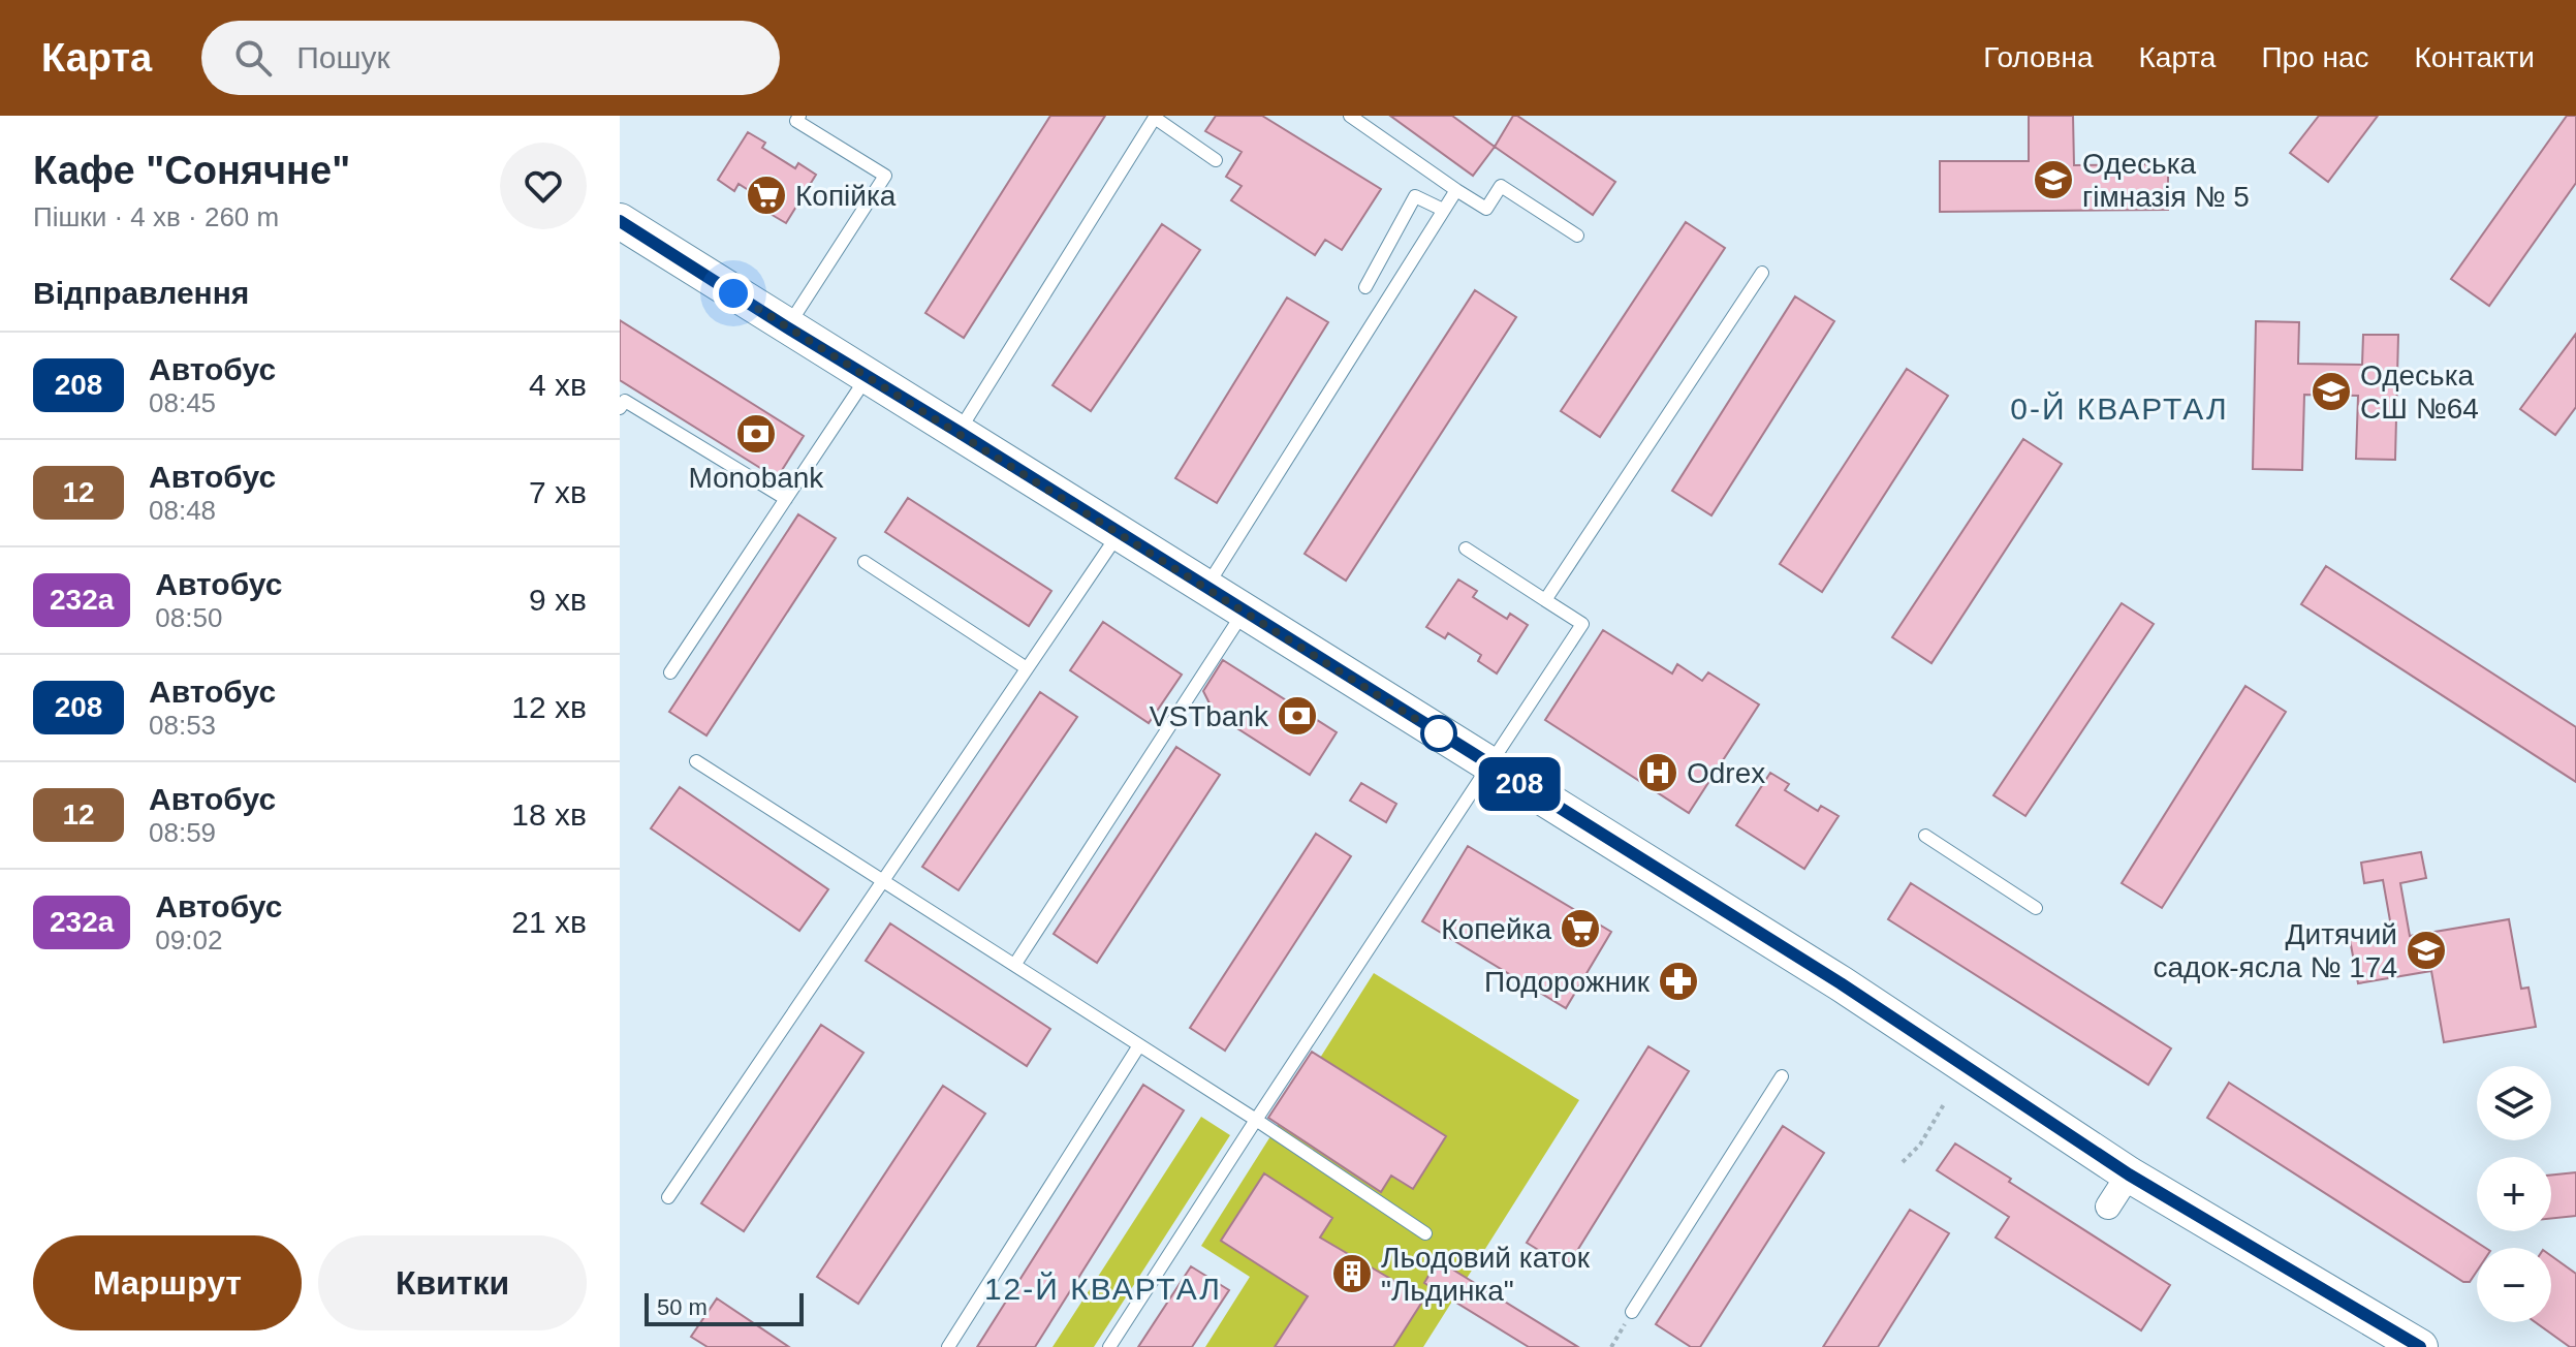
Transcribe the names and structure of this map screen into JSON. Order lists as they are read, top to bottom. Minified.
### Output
{"districts":["0-Й КВАРТАЛ","12-Й КВАРТАЛ"],"places":{"school or university":["Одеська гімназія № 5","Одеська СШ №64","Дитячий садок-ясла № 174"],"supermarket":["Копійка","Копейка"],"bank":["Monobank","VSTbank"],"hospital":["Odrex"],"pharmacy":["Подорожник"],"building":["Льодовий каток \"Льдинка\""]},"lines":["bus line 208"],"scale_bar":"50 m","page":{"header":"Карта","search":"Пошук","nav":["Головна","Карта","Про нас","Контакти"],"heading":[["Кафе \"Сонячне\"","Пішки · 4 хв · 260 m"],"Відправлення"],"on_map":"208","list":[{"mark":"208","name":"Автобус","note":"08:45","value":"4 хв"},{"mark":"12","name":"Автобус","note":"08:48","value":"7 хв"},{"mark":"232а","name":"Автобус","note":"08:50","value":"9 хв"},{"mark":"208","name":"Автобус","note":"08:53","value":"12 хв"},{"mark":"12","name":"Автобус","note":"08:59","value":"18 хв"},{"mark":"232а","name":"Автобус","note":"09:02","value":"21 хв"}],"map_buttons":["+","−"],"buttons":["Маршрут","Квитки"],"scale":"50 m"}}
